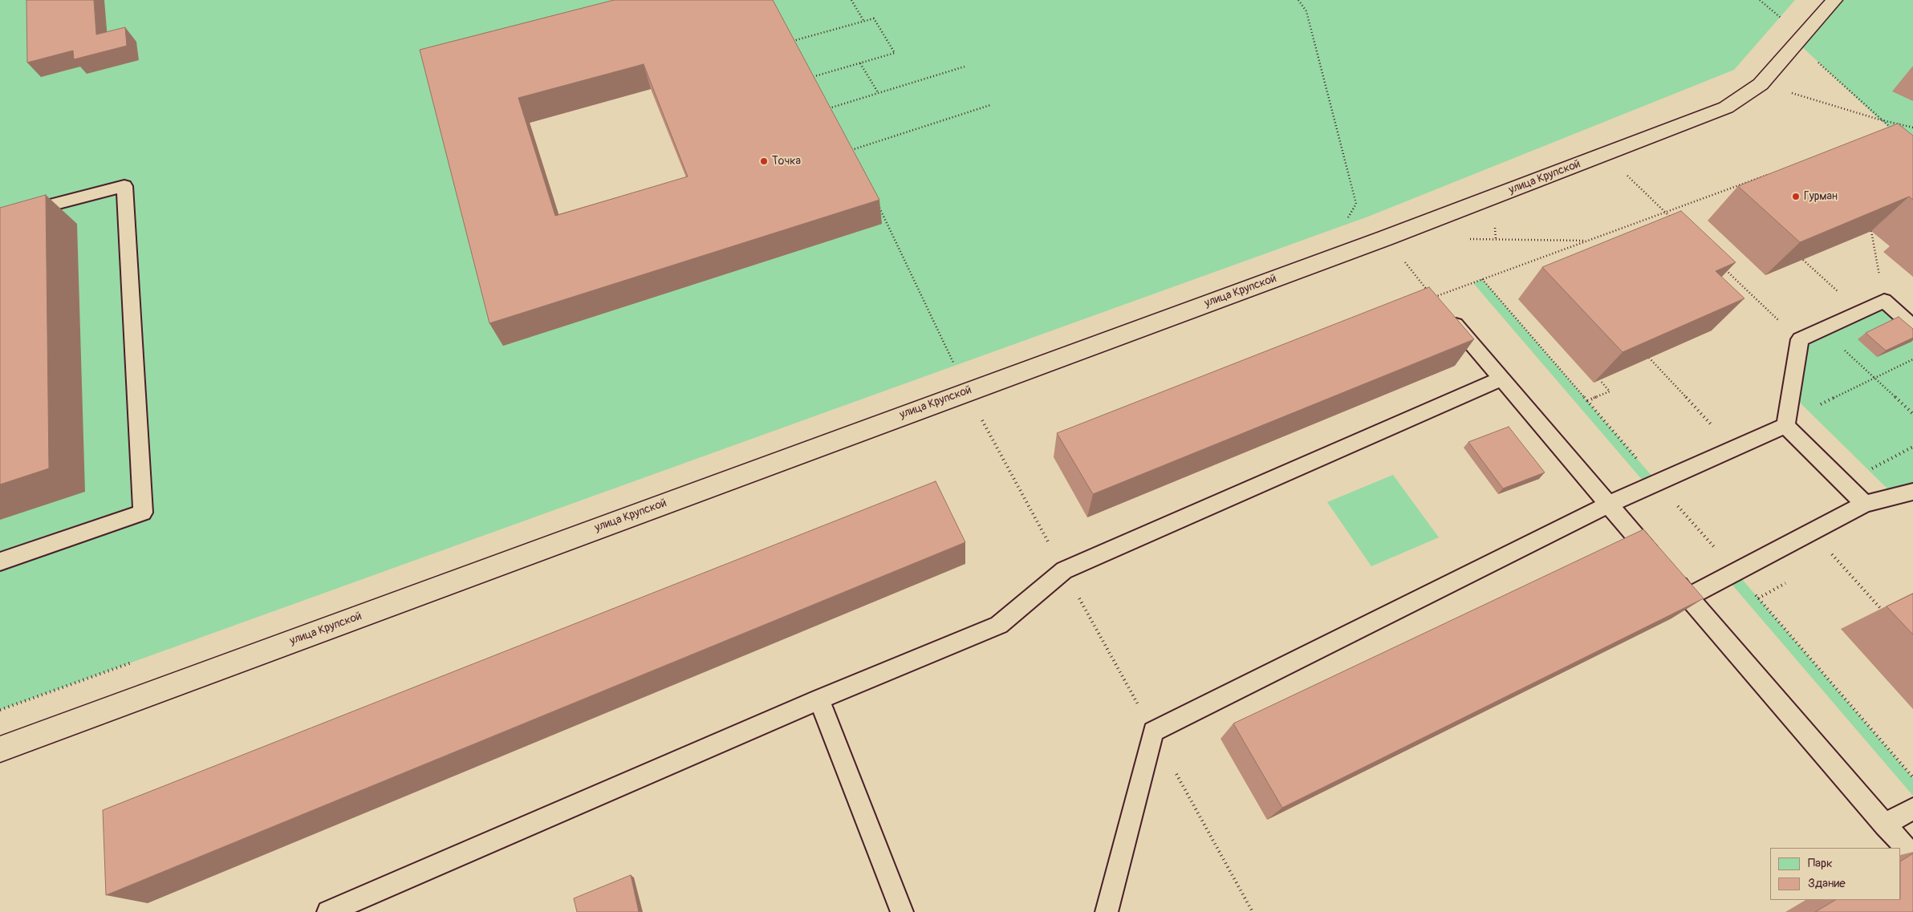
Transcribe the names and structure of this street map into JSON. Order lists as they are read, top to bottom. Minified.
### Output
{"streets":{"street":["улица Крупской"]},"places":["Точка","Гурман"],"legend":["Парк","Здание"]}
